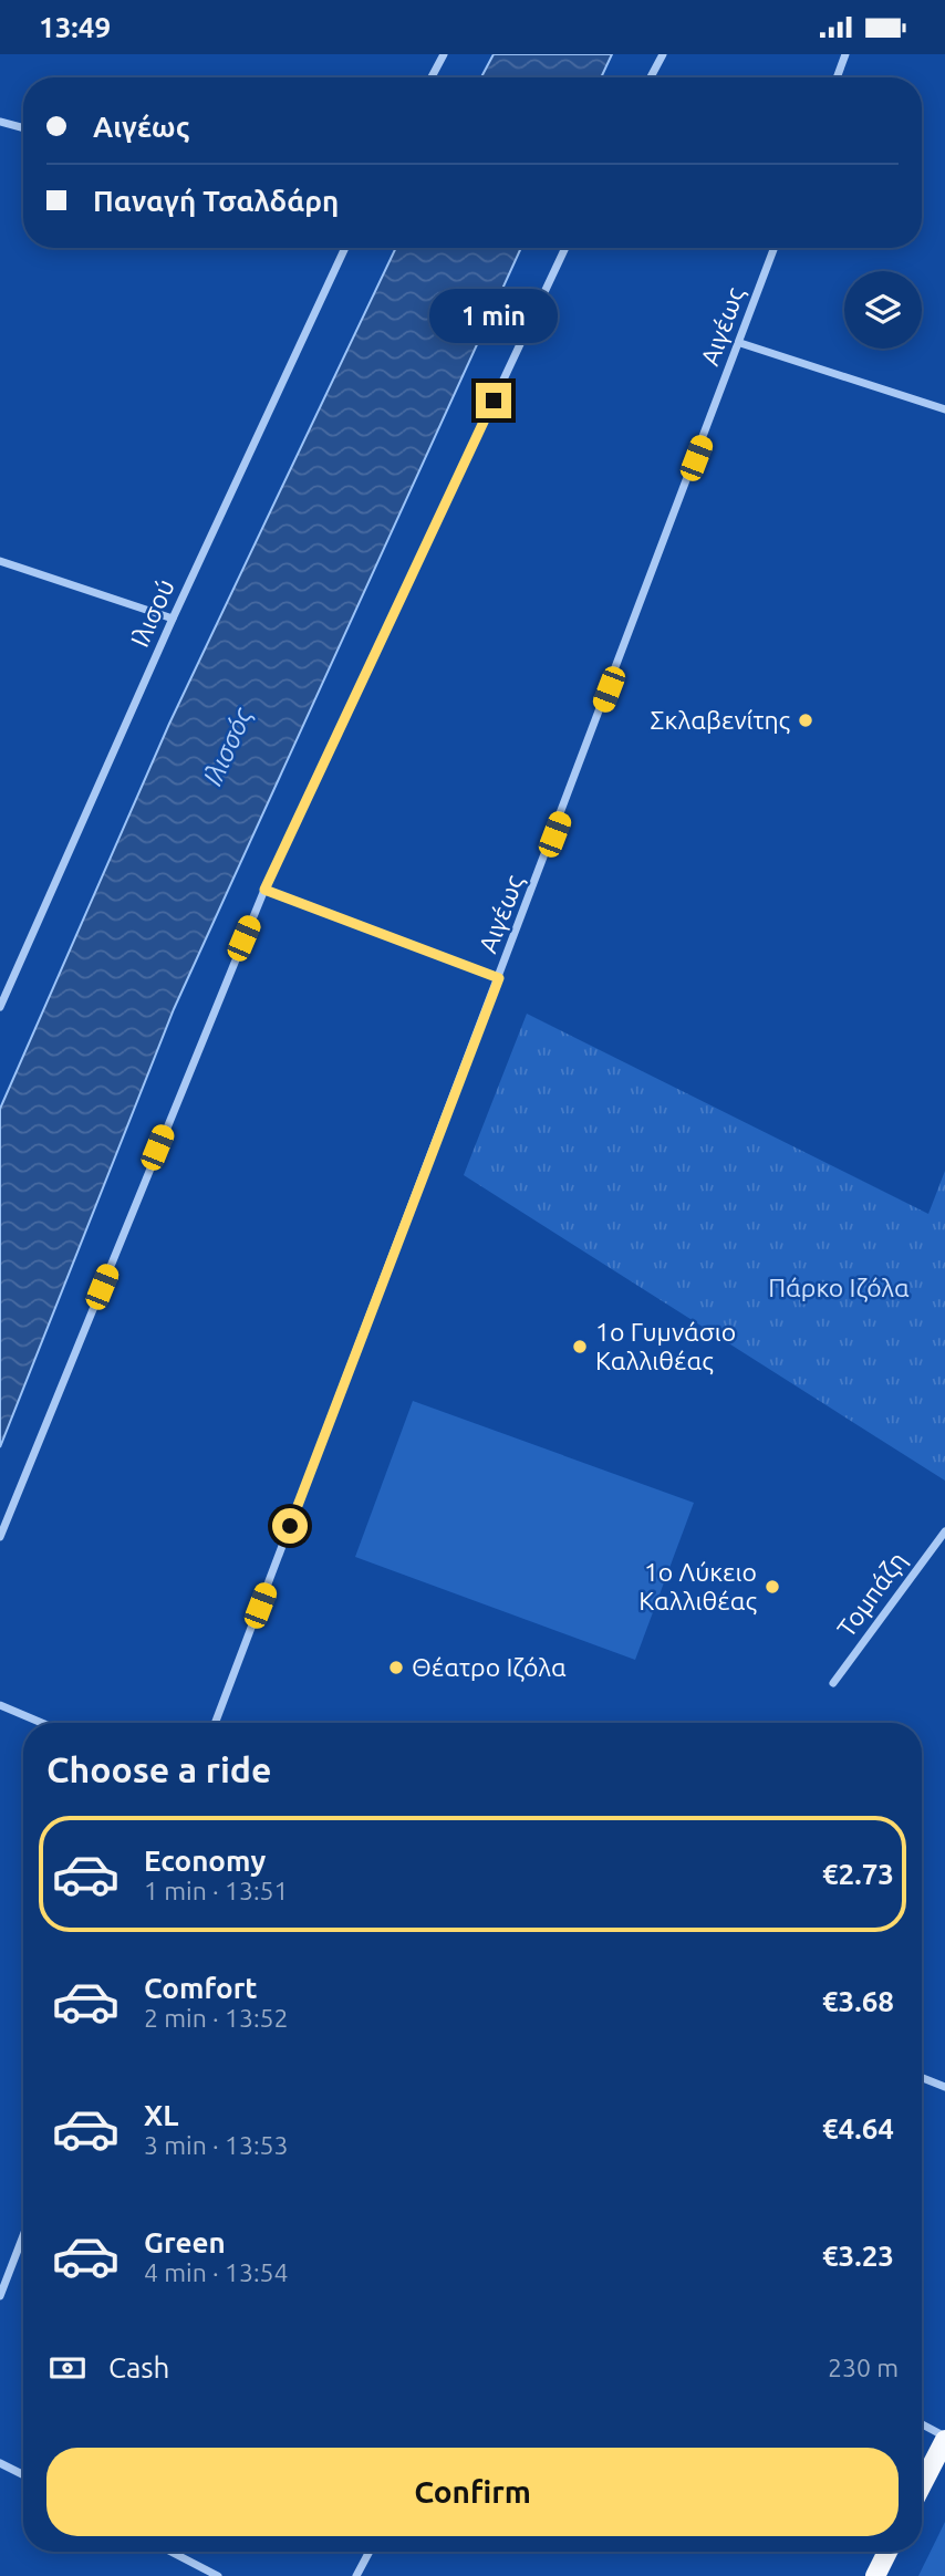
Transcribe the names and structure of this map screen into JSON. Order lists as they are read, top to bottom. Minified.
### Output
{"streets":{"street":["Αιγέως","Ιλισού","Τομπάζη"]},"water":["Ιλισσός"],"parks":["Πάρκο Ιζόλα"],"places":["Σκλαβενίτης","1ο Γυμνάσιο Καλλιθέας","1ο Λύκειο Καλλιθέας","Θέατρο Ιζόλα"],"page":{"status":"13:49","banner":["Αιγέως","Παναγή Τσαλδάρη"],"bubble":"1 min","heading":"Choose a ride","list":[{"name":"Economy","note":"1 min · 13:51","value":"€2.73"},{"name":"Comfort","note":"2 min · 13:52","value":"€3.68"},{"name":"XL","note":"3 min · 13:53","value":"€4.64"},{"name":"Green","note":"4 min · 13:54","value":"€3.23"}],"pay":["Cash","230 m"],"buttons":"Confirm"}}
